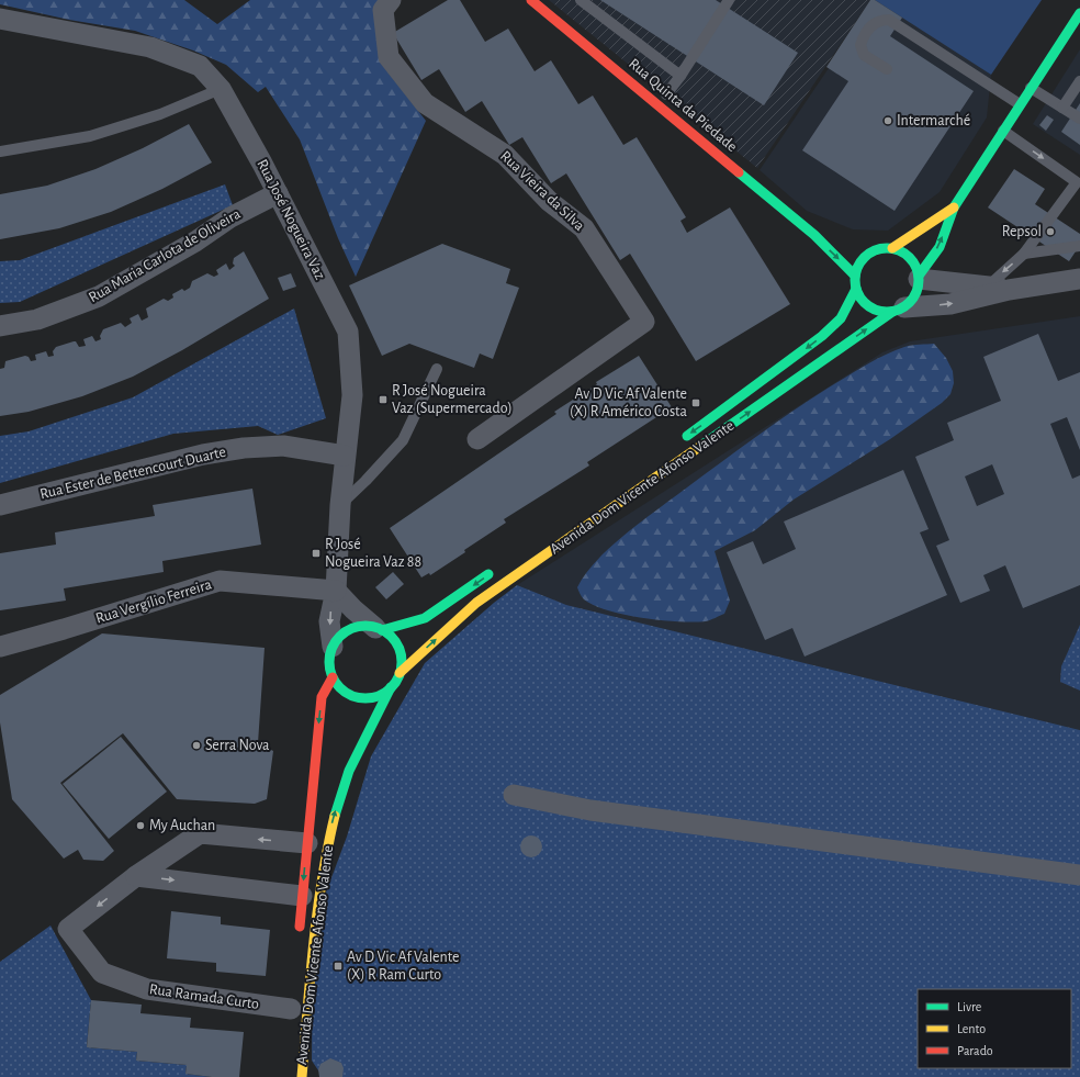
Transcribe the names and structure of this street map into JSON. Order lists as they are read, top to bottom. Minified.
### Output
{"streets":{"street":["Rua Quinta da Piedade","Rua Vieira da Silva","Rua José Nogueira Vaz","Rua Maria Carlota de Oliveira","Rua Ester de Bettencourt Duarte","Avenida Dom Vicente Afonso Valente","Rua Vergílio Ferreira","Rua Ramada Curto"]},"crossings":[["Rua Quinta da Piedade","Avenida Dom Vicente Afonso Valente"],["Rua José Nogueira Vaz","Rua Maria Carlota de Oliveira"],["Rua José Nogueira Vaz","Rua Ester de Bettencourt Duarte"],["Rua José Nogueira Vaz","Avenida Dom Vicente Afonso Valente"],["Rua José Nogueira Vaz","Rua Vergílio Ferreira"]],"places":{"other":["Intermarché","Repsol","Serra Nova","My Auchan"],"transit":["R José Nogueira Vaz (Supermercado)","Av D Vic Af Valente (X) R Américo Costa","R José Nogueira Vaz 88","Av D Vic Af Valente (X) R Ram Curto"]},"legend":["Livre","Lento","Parado"]}
